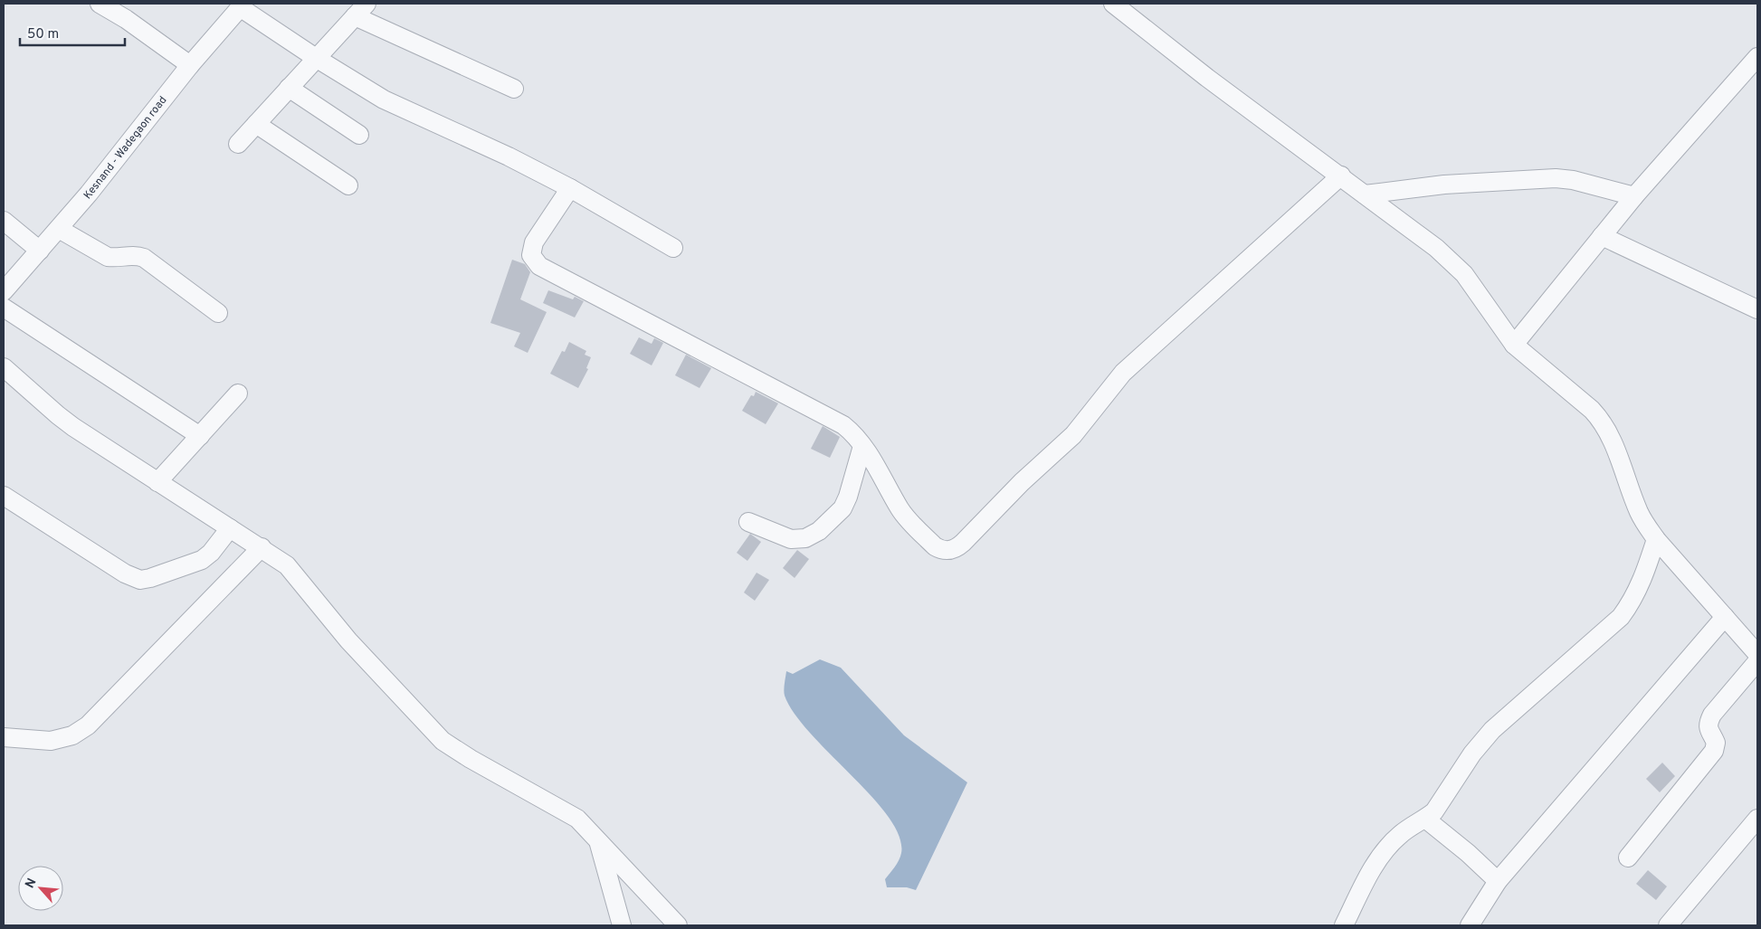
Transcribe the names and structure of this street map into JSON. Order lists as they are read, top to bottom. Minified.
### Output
{"streets":{"street":["Kesnand - Wadegaon road"]},"scale_bar":"50 m","north":"top left"}
